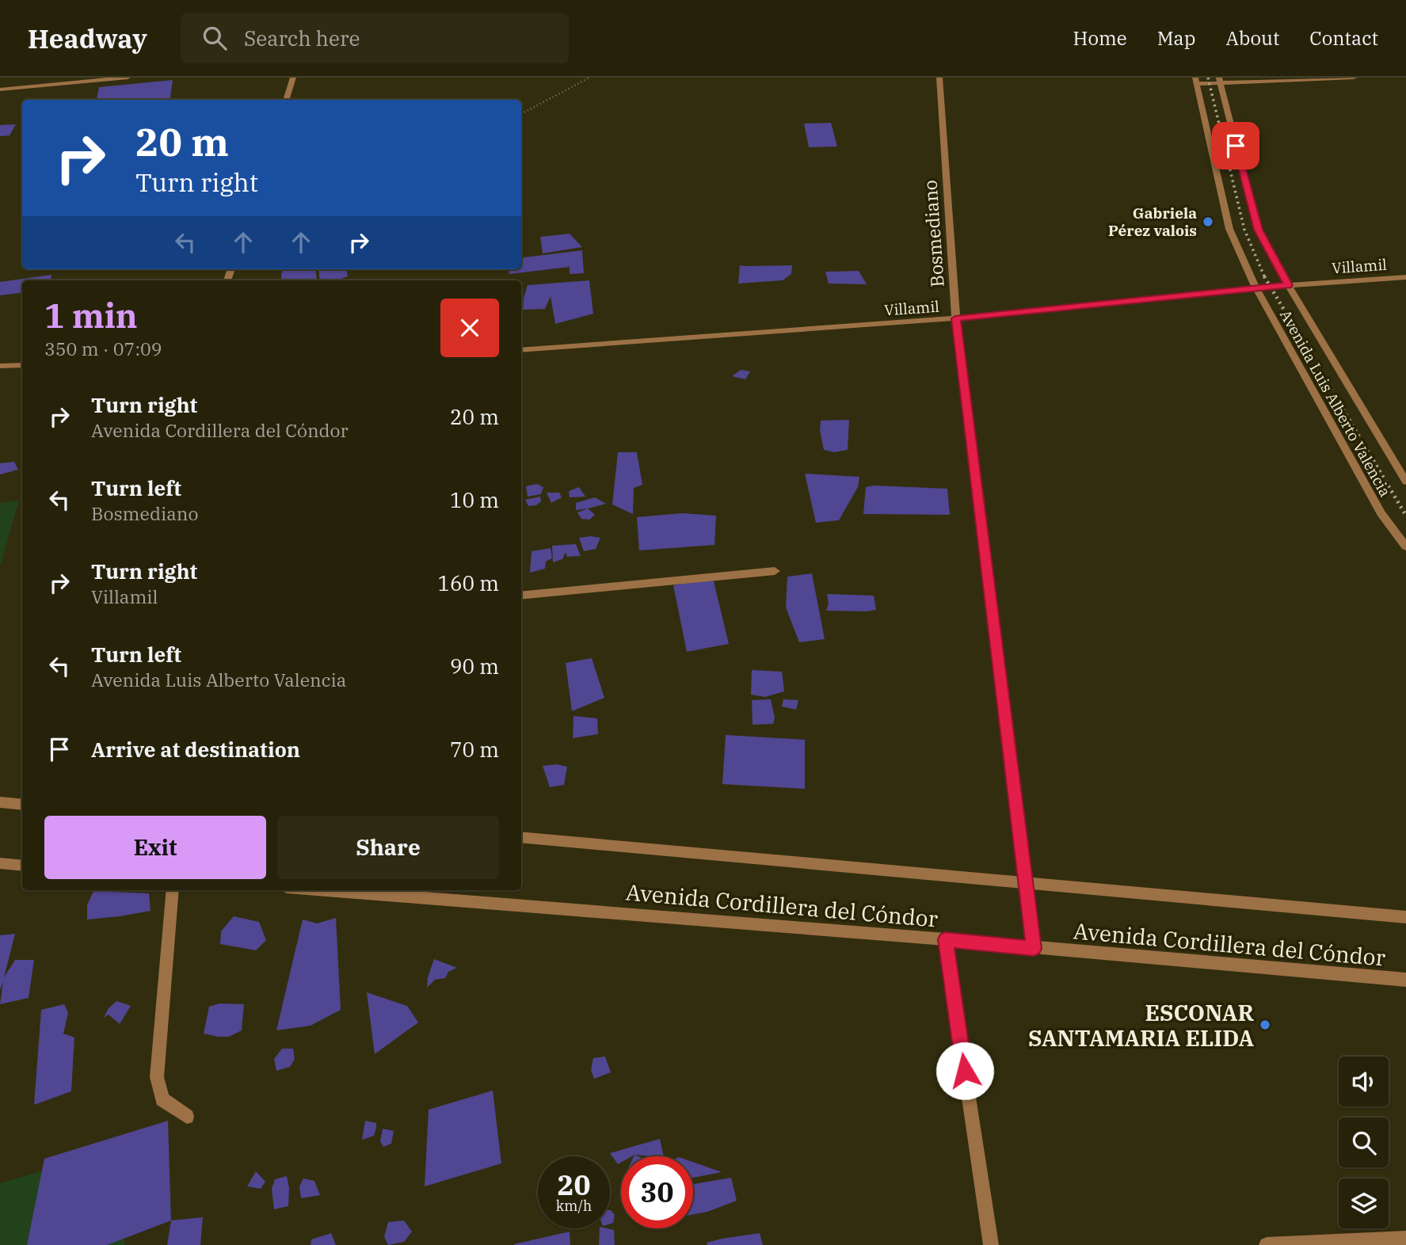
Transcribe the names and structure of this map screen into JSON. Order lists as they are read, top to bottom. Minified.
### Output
{"streets":{"street":["Bosmediano","Villamil","Avenida Luis Alberto Valencia","Avenida Cordillera del Cóndor"]},"crossings":[["Bosmediano","Villamil"],["Bosmediano","Avenida Cordillera del Cóndor"],["Villamil","Avenida Luis Alberto Valencia"]],"places":["Gabriela Pérez valois","ESCONAR SANTAMARIA ELIDA"],"page":{"header":"Headway","search":"Search here","nav":["Home","Map","About","Contact"],"turn":["20 m","Turn right"],"heading":["1 min","350 m · 07:09"],"list":[{"name":"Turn right","note":"Avenida Cordillera del Cóndor","value":"20 m"},{"name":"Turn left","note":"Bosmediano","value":"10 m"},{"name":"Turn right","note":"Villamil","value":"160 m"},{"name":"Turn left","note":"Avenida Luis Alberto Valencia","value":"90 m"},{"name":"Arrive at destination","value":"70 m"}],"buttons":["Exit","Share"],"speed":"20 km/h","limit":"30"}}
